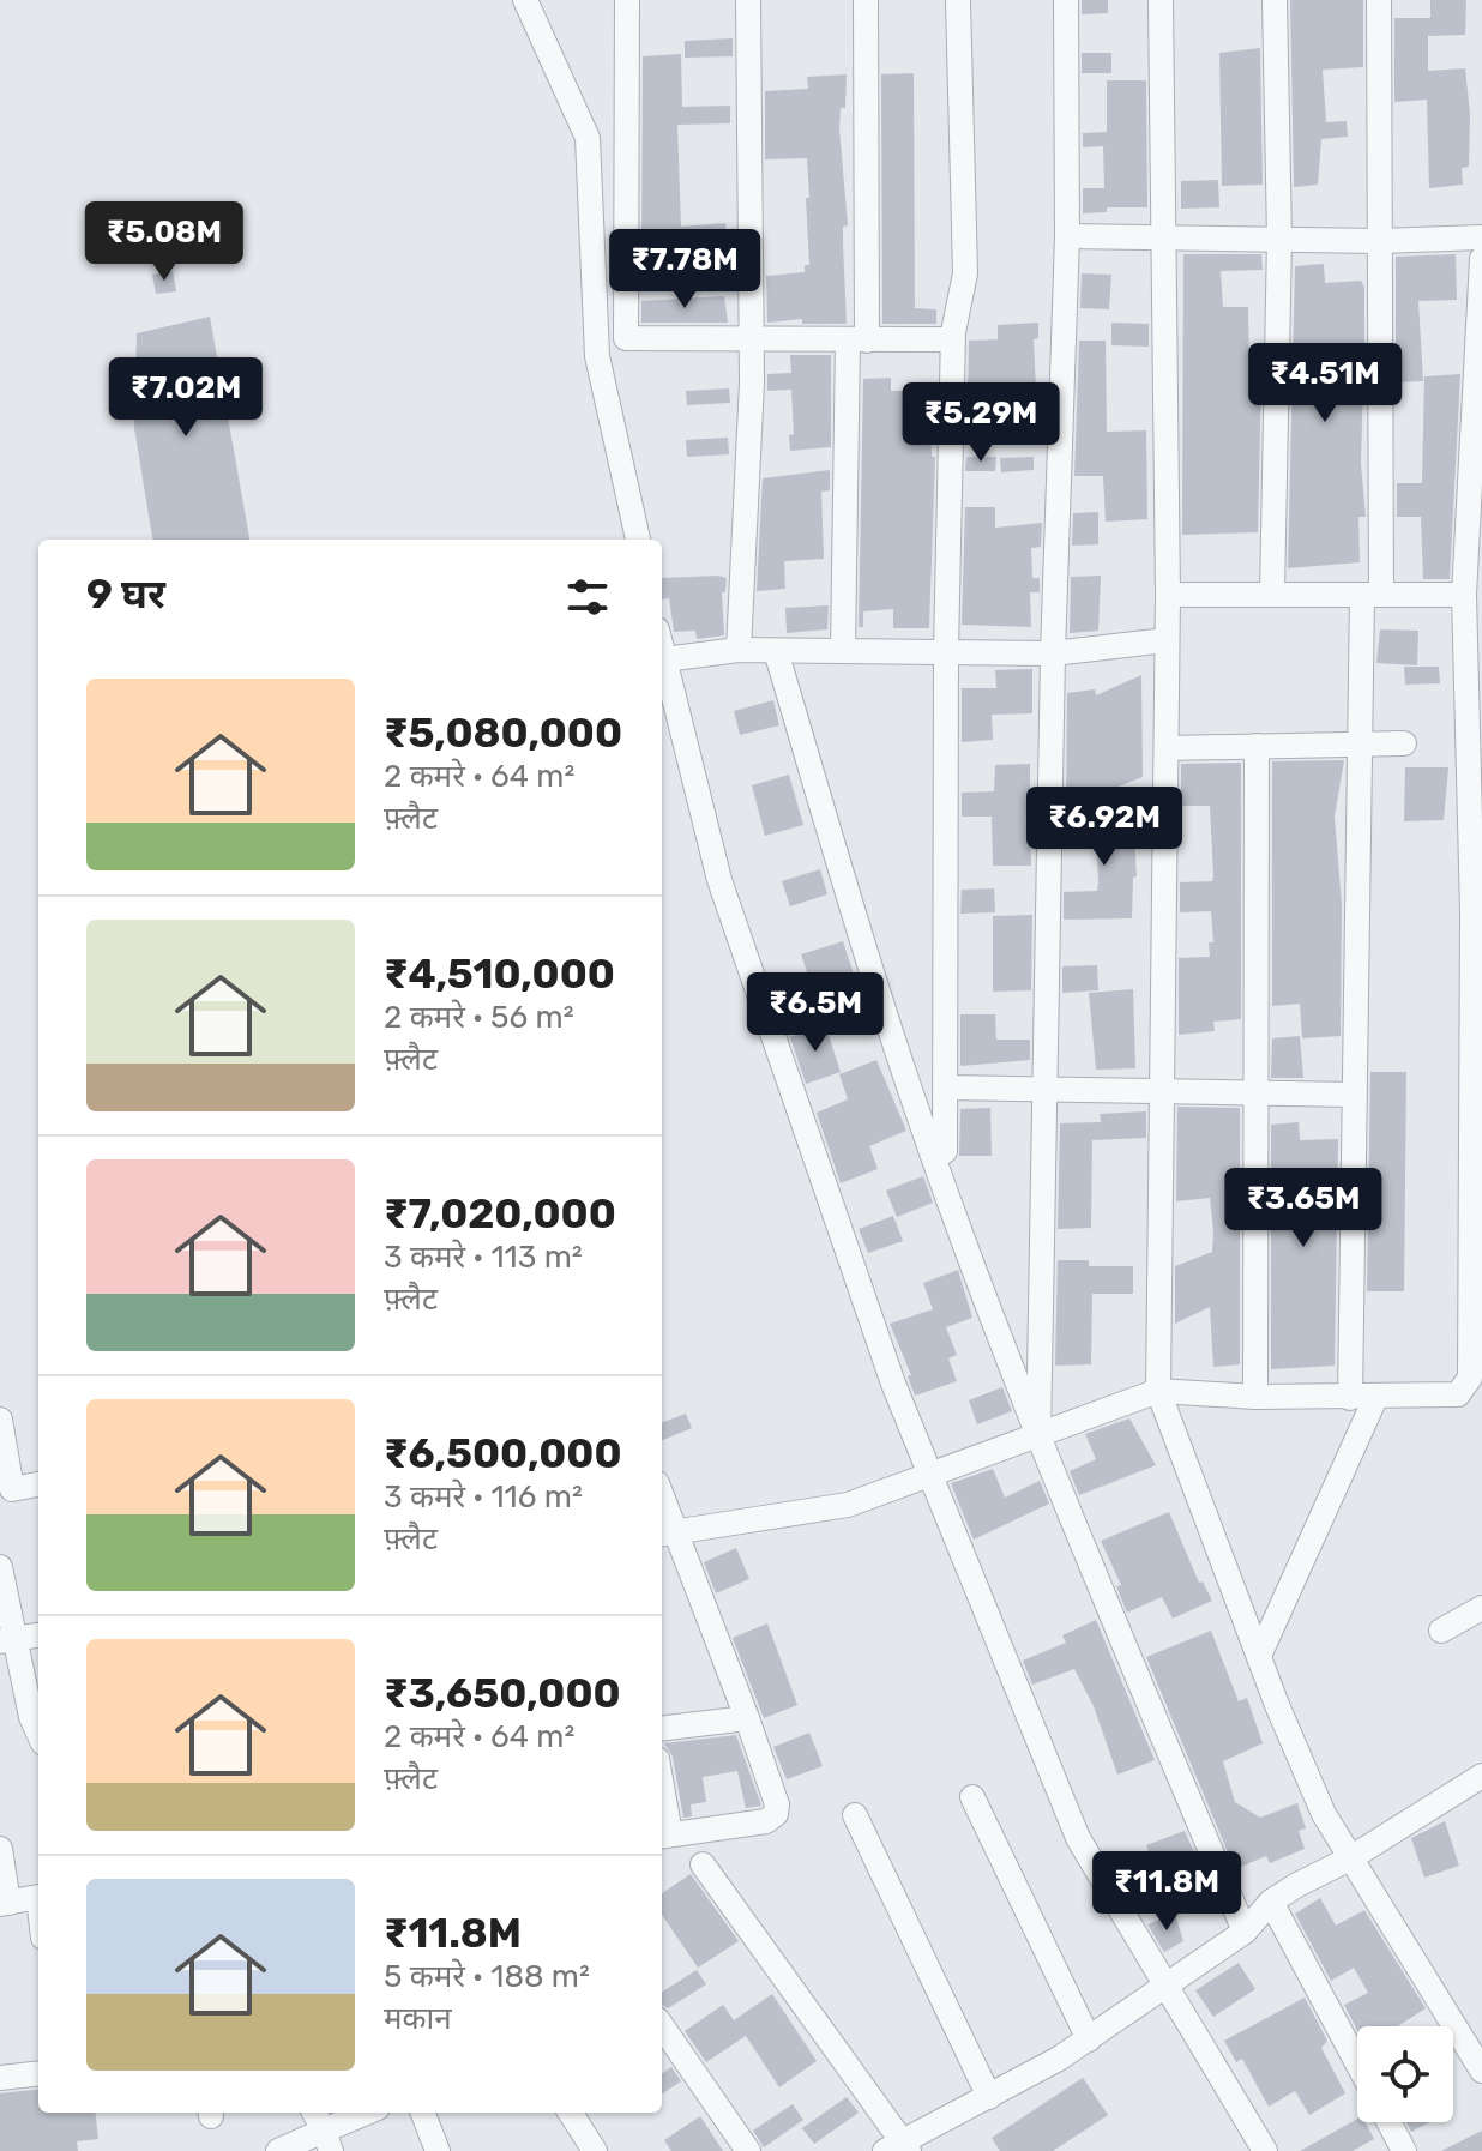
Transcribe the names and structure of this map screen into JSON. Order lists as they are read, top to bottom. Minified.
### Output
{"page":{"price":["₹5.08M","₹7.78M","₹4.51M","₹7.02M","₹5.29M","₹6.92M","₹6.5M","₹3.65M","₹11.8M"],"heading":"9 घर","list":[{"name":"₹5,080,000","note":"2 कमरे · 64 m² · फ़्लैट"},{"name":"₹4,510,000","note":"2 कमरे · 56 m² · फ़्लैट"},{"name":"₹7,020,000","note":"3 कमरे · 113 m² · फ़्लैट"},{"name":"₹6,500,000","note":"3 कमरे · 116 m² · फ़्लैट"},{"name":"₹3,650,000","note":"2 कमरे · 64 m² · फ़्लैट"},{"name":"₹11.8M","note":"5 कमरे · 188 m² · मकान"}]}}
